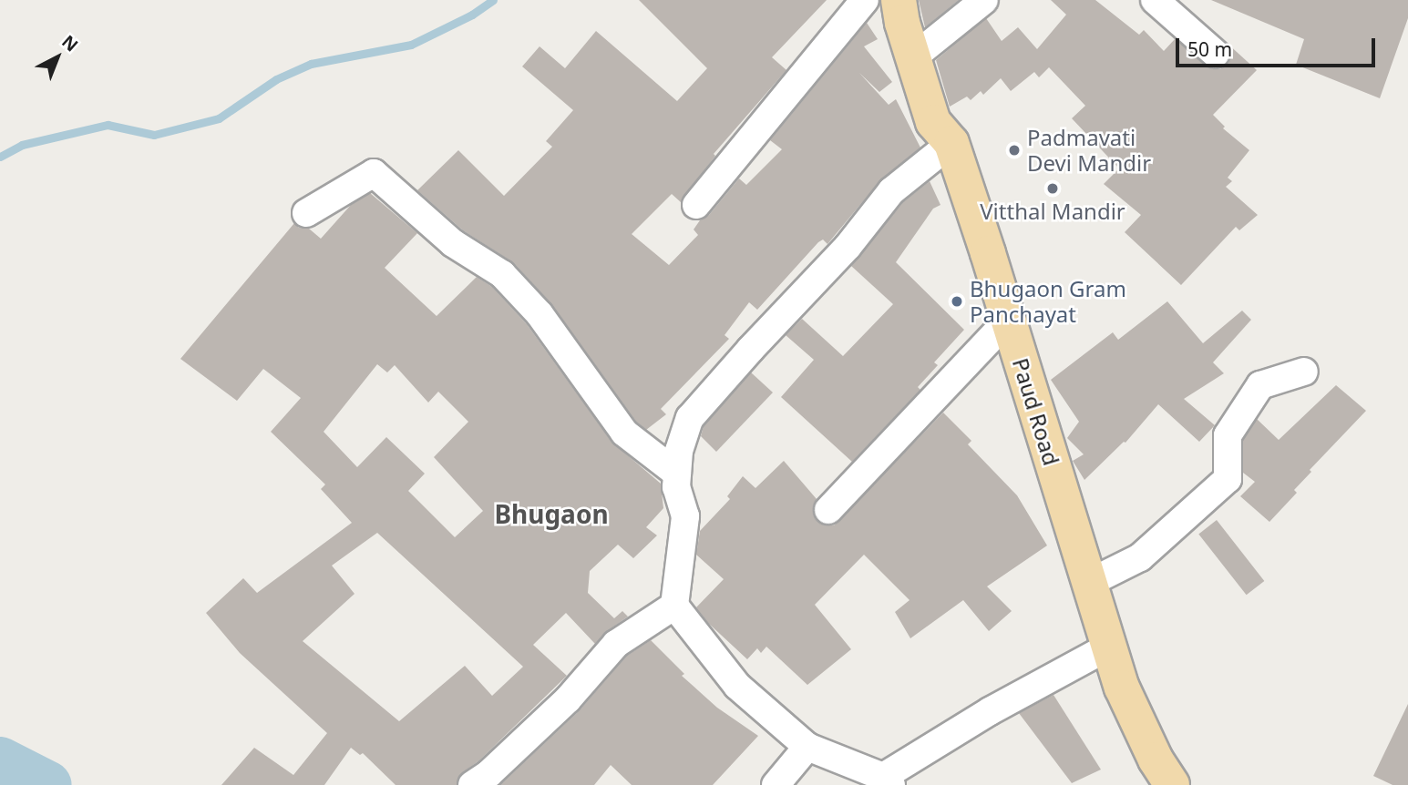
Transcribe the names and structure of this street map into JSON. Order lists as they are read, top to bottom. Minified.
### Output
{"streets":{"main road":["Paud Road"]},"districts":["Bhugaon"],"places":["Padmavati Devi Mandir","Vitthal Mandir","Bhugaon Gram Panchayat"],"scale_bar":"50 m","north":"top right"}
